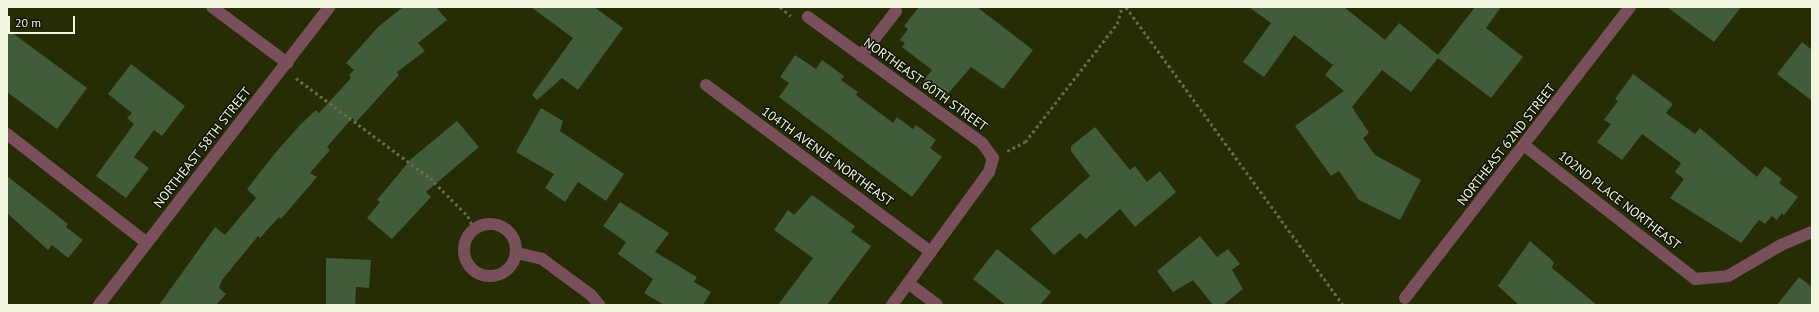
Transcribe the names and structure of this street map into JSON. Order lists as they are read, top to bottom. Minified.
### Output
{"streets":{"street":["NORTHEAST 60TH STREET","NORTHEAST 62ND STREET","NORTHEAST 58TH STREET","104TH AVENUE NORTHEAST","102ND PLACE NORTHEAST"]},"crossings":[["NORTHEAST 62ND STREET","102ND PLACE NORTHEAST"]],"scale_bar":"20 m"}
